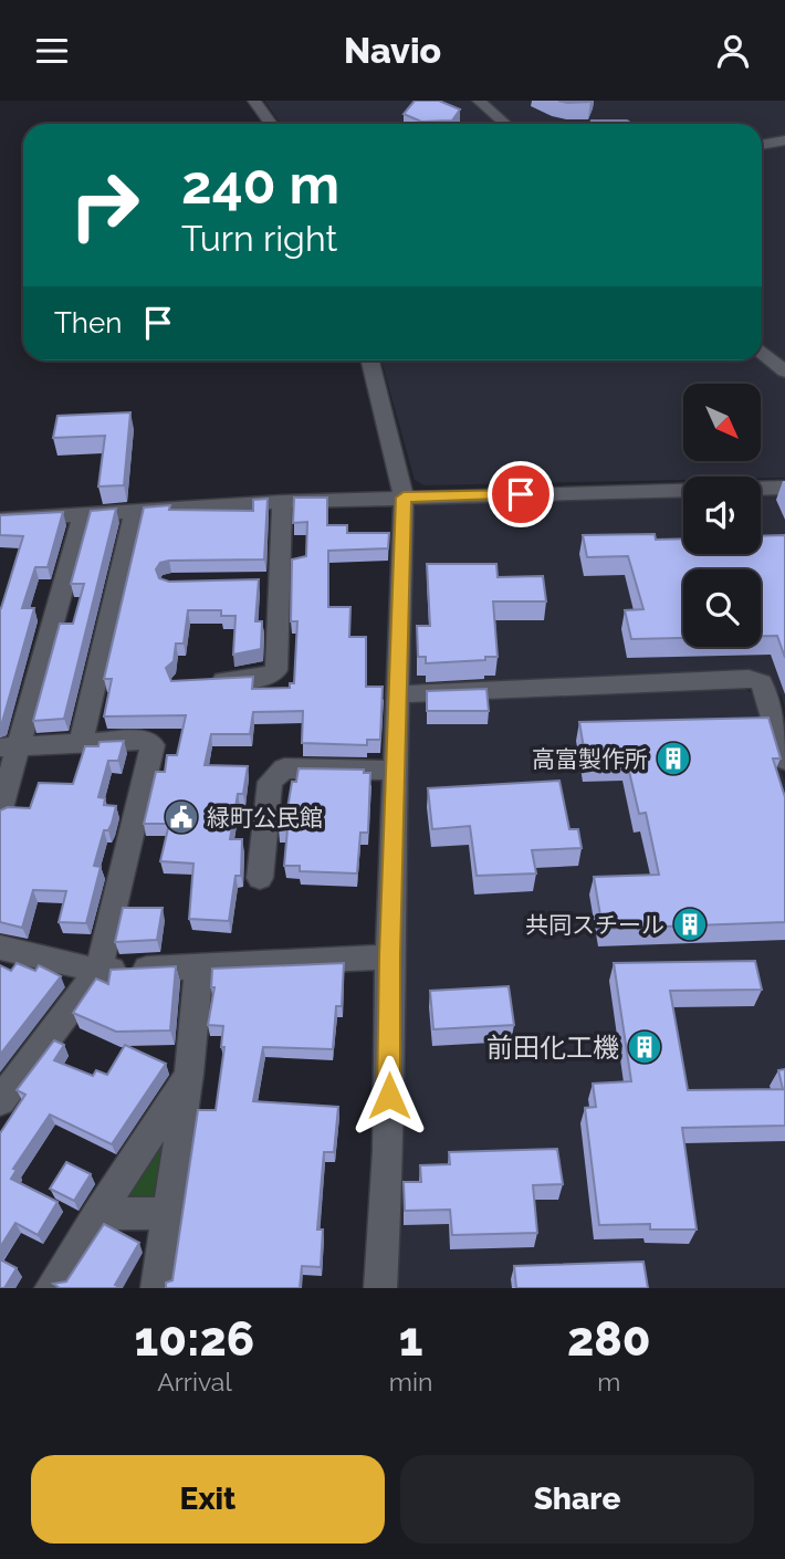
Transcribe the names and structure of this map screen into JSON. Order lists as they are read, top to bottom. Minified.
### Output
{"places":{"building":["高富製作所","共同スチール","前田化工機"],"public building":["緑町公民館"]},"north":"bottom right","page":{"header":"Navio","turn":["240 m","Turn right"],"then":"Then","eta":["10:26","Arrival","1","min","280","m"],"buttons":["Exit","Share"]}}
